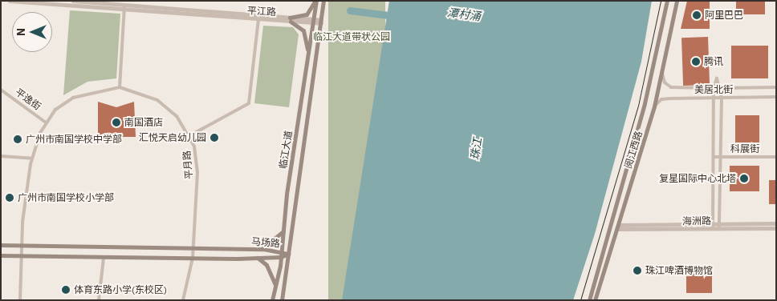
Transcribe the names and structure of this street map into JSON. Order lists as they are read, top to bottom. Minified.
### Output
{"streets":{"main road":["临江大道","阅江西路","马场路"],"street":["平江路","美居北街","平逸街","科展街","平月路","海洲路"]},"crossings":[["平江路","临江大道"],["美居北街","阅江西路"],["临江大道","马场路"],["阅江西路","海洲路"],["平月路","马场路"]],"water":["潭村涌","珠江"],"parks":["临江大道带状公园"],"places":["阿里巴巴","腾讯","南国酒店","汇悦天启幼儿园","广州市南国学校中学部","复星国际中心北塔","广州市南国学校小学部","珠江啤酒博物馆","体育东路小学(东校区)"],"north":"left"}
